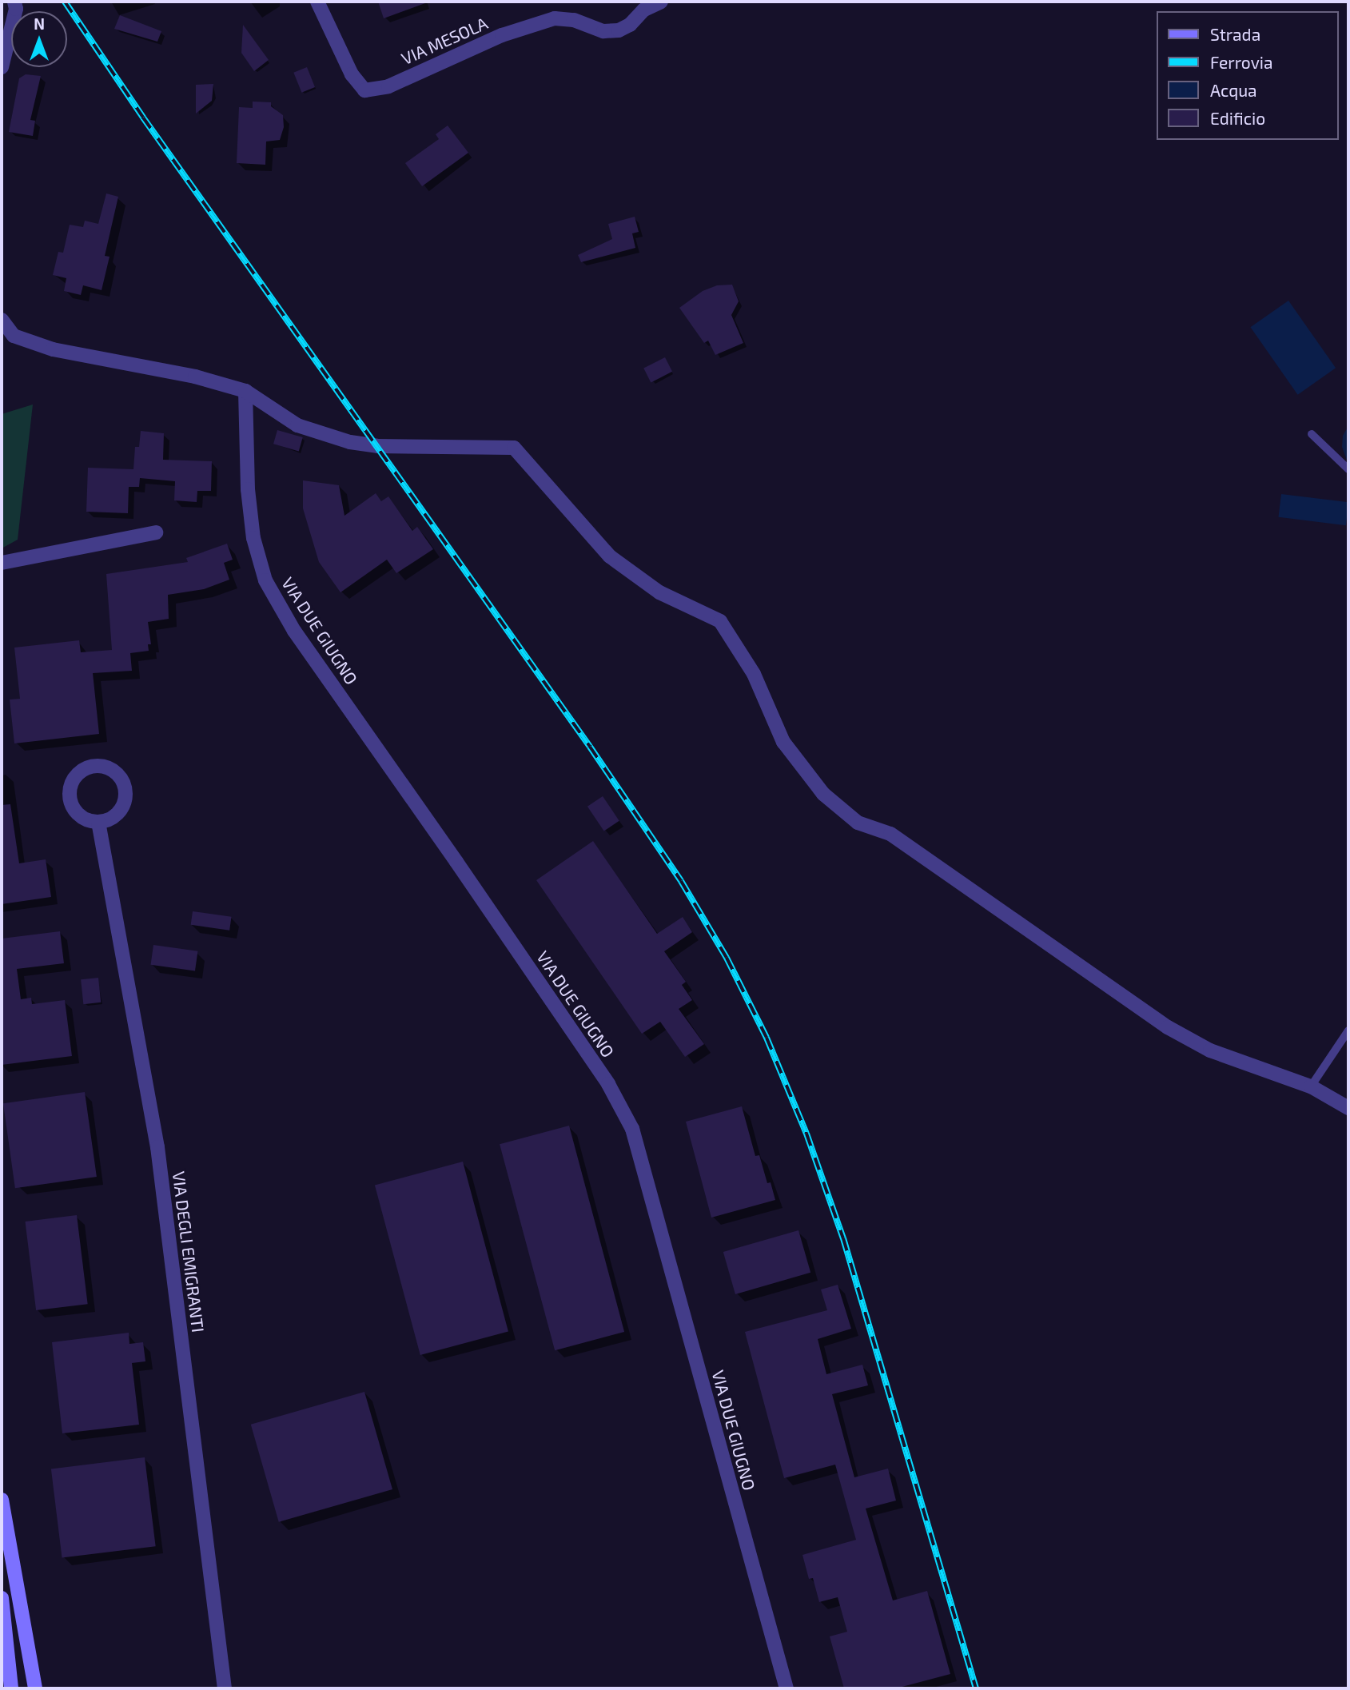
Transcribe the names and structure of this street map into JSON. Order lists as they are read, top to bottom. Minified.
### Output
{"streets":{"street":["VIA MESOLA","VIA DUE GIUGNO","VIA DEGLI EMIGRANTI"]},"legend":["Strada","Ferrovia","Acqua","Edificio"],"north":"top"}
